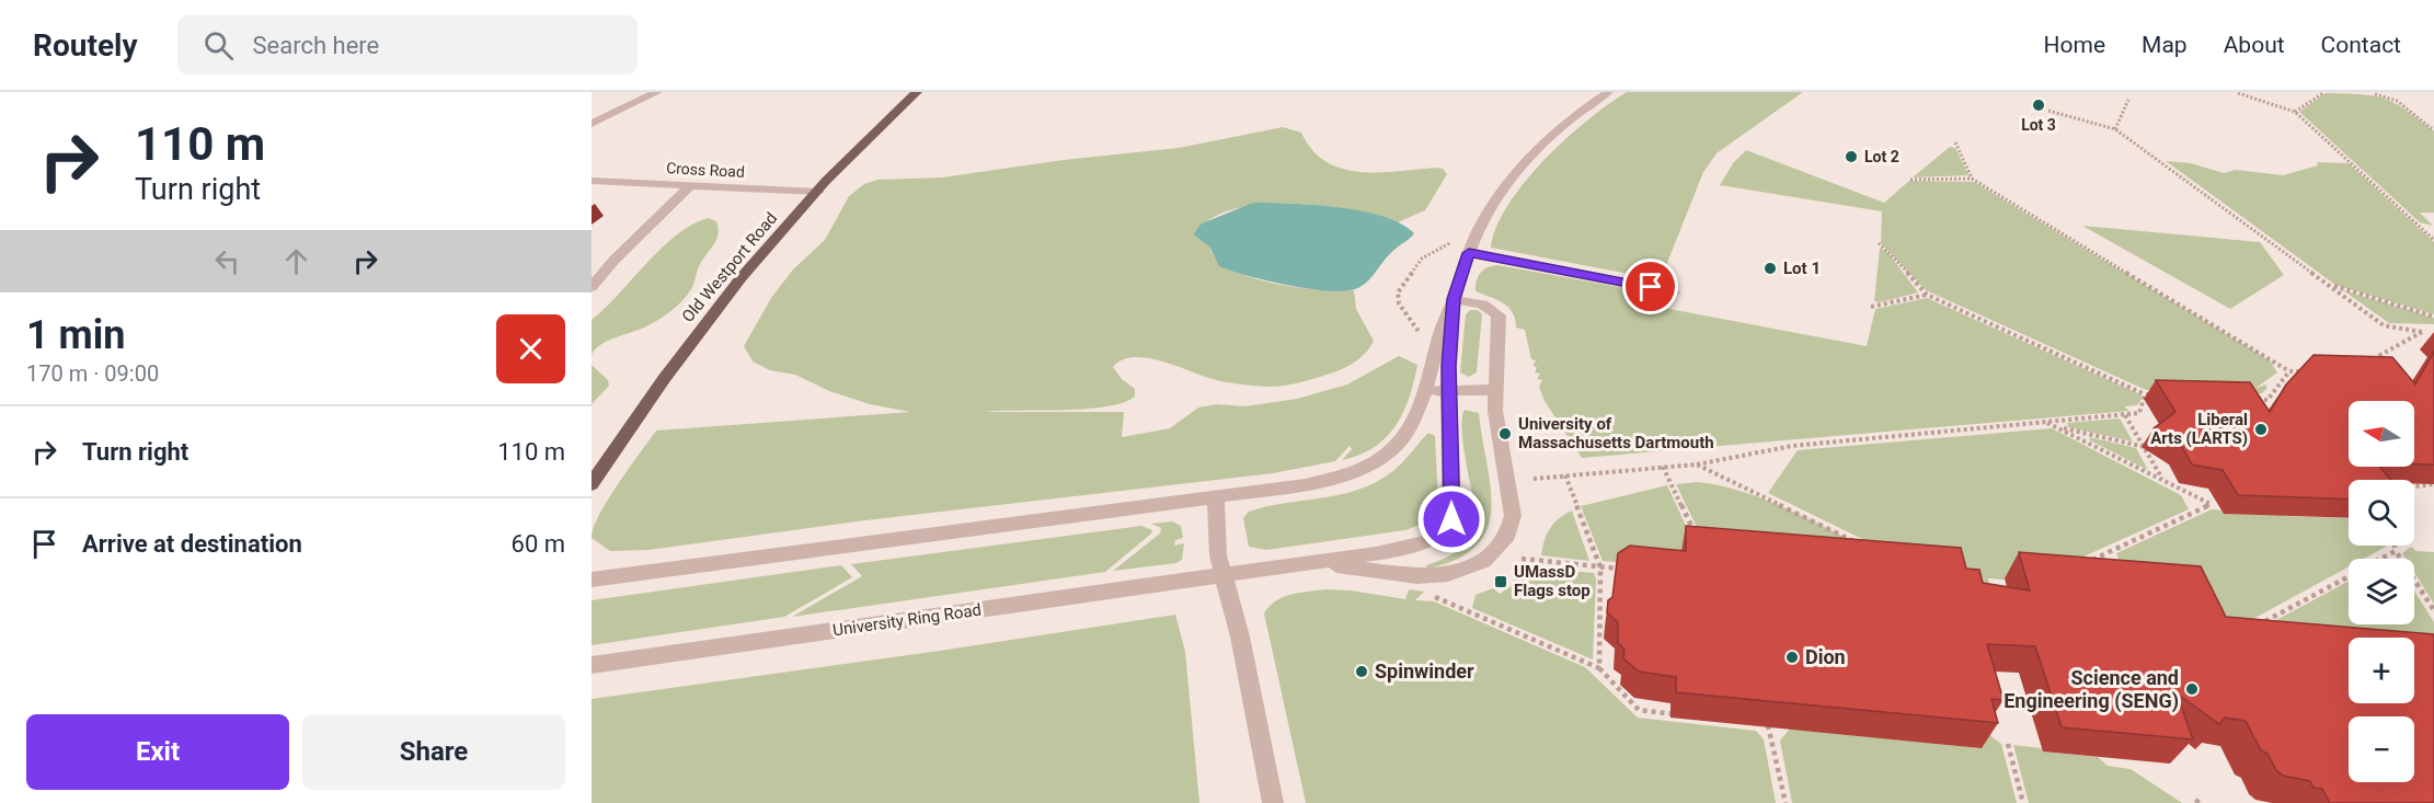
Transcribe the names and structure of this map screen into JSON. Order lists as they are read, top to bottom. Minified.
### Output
{"streets":{"main road":["Old Westport Road"],"street":["Cross Road","University Ring Road"]},"crossings":[["Cross Road","Old Westport Road"]],"places":{"other":["Lot 3","Lot 2","Lot 1","Liberal Arts (LARTS)","University of Massachusetts Dartmouth","Dion","Spinwinder","Science and Engineering (SENG)"],"transit":["UMassD Flags stop"]},"north":"left","page":{"header":"Routely","search":"Search here","nav":["Home","Map","About","Contact"],"turn":["110 m","Turn right"],"heading":["1 min","170 m · 09:00"],"map_buttons":["+","−"],"list":[{"name":"Turn right","value":"110 m"},{"name":"Arrive at destination","value":"60 m"}],"buttons":["Exit","Share"]}}
